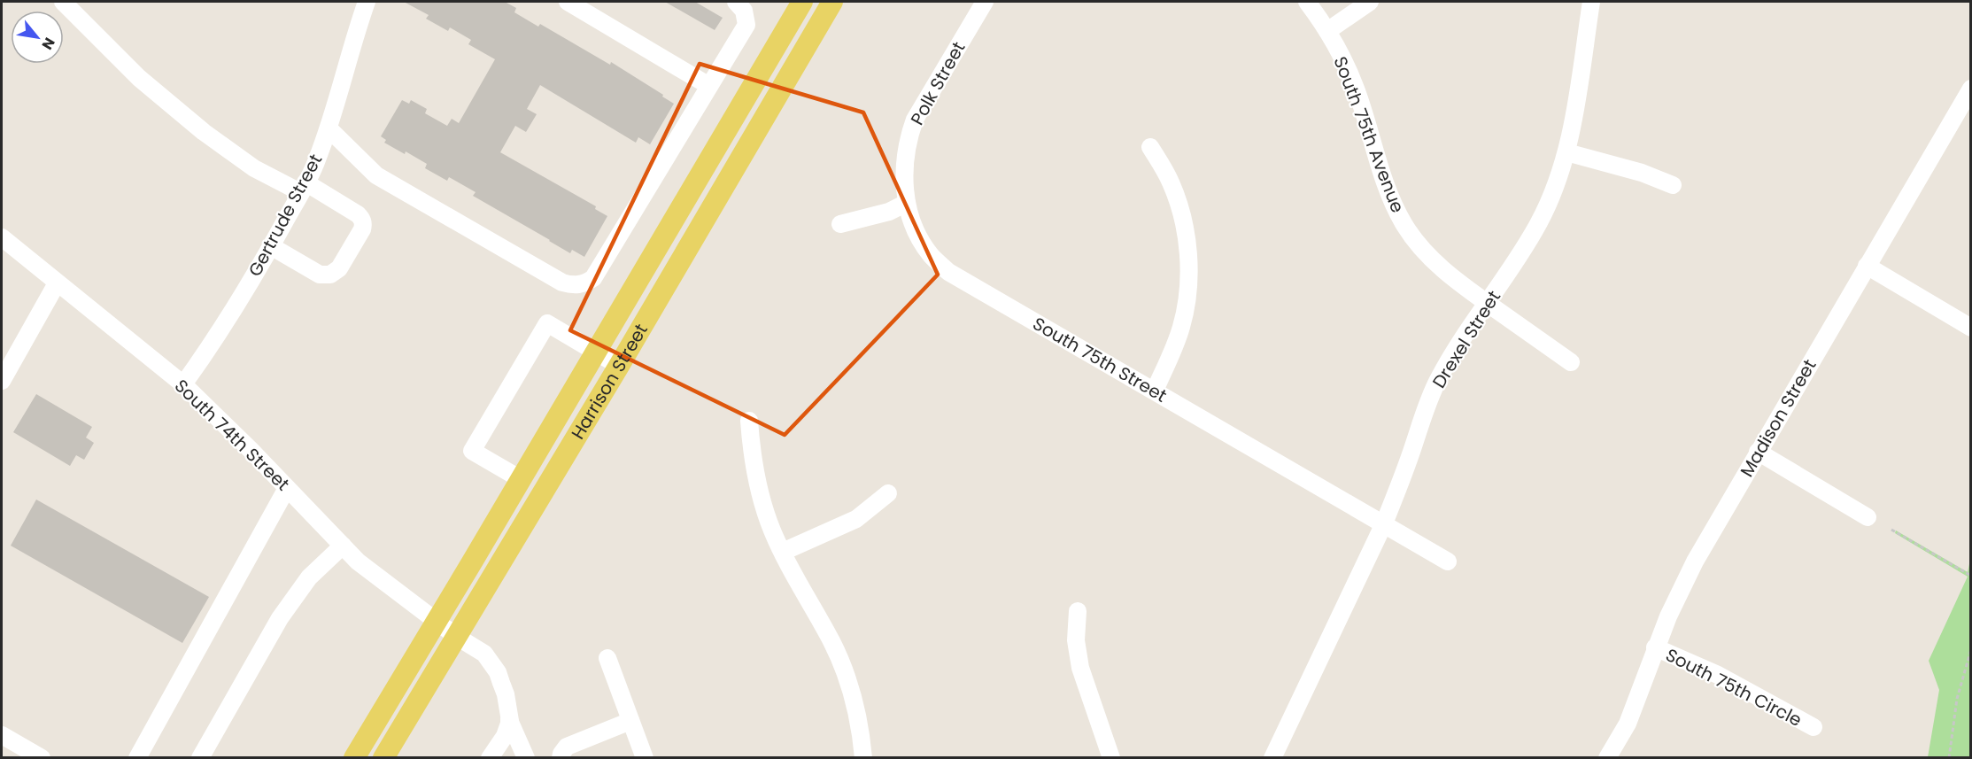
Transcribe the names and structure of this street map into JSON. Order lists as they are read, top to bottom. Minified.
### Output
{"streets":{"main road":["Harrison Street"],"street":["Polk Street","South 75th Avenue","Gertrude Street","Drexel Street","South 75th Street","Madison Street","South 74th Street","South 75th Circle"]},"crossings":[["Polk Street","South 75th Street"],["South 75th Avenue","Drexel Street"],["Gertrude Street","South 74th Street"],["Drexel Street","South 75th Street"],["Harrison Street","South 74th Street"],["Madison Street","South 75th Circle"]],"north":"bottom right"}
